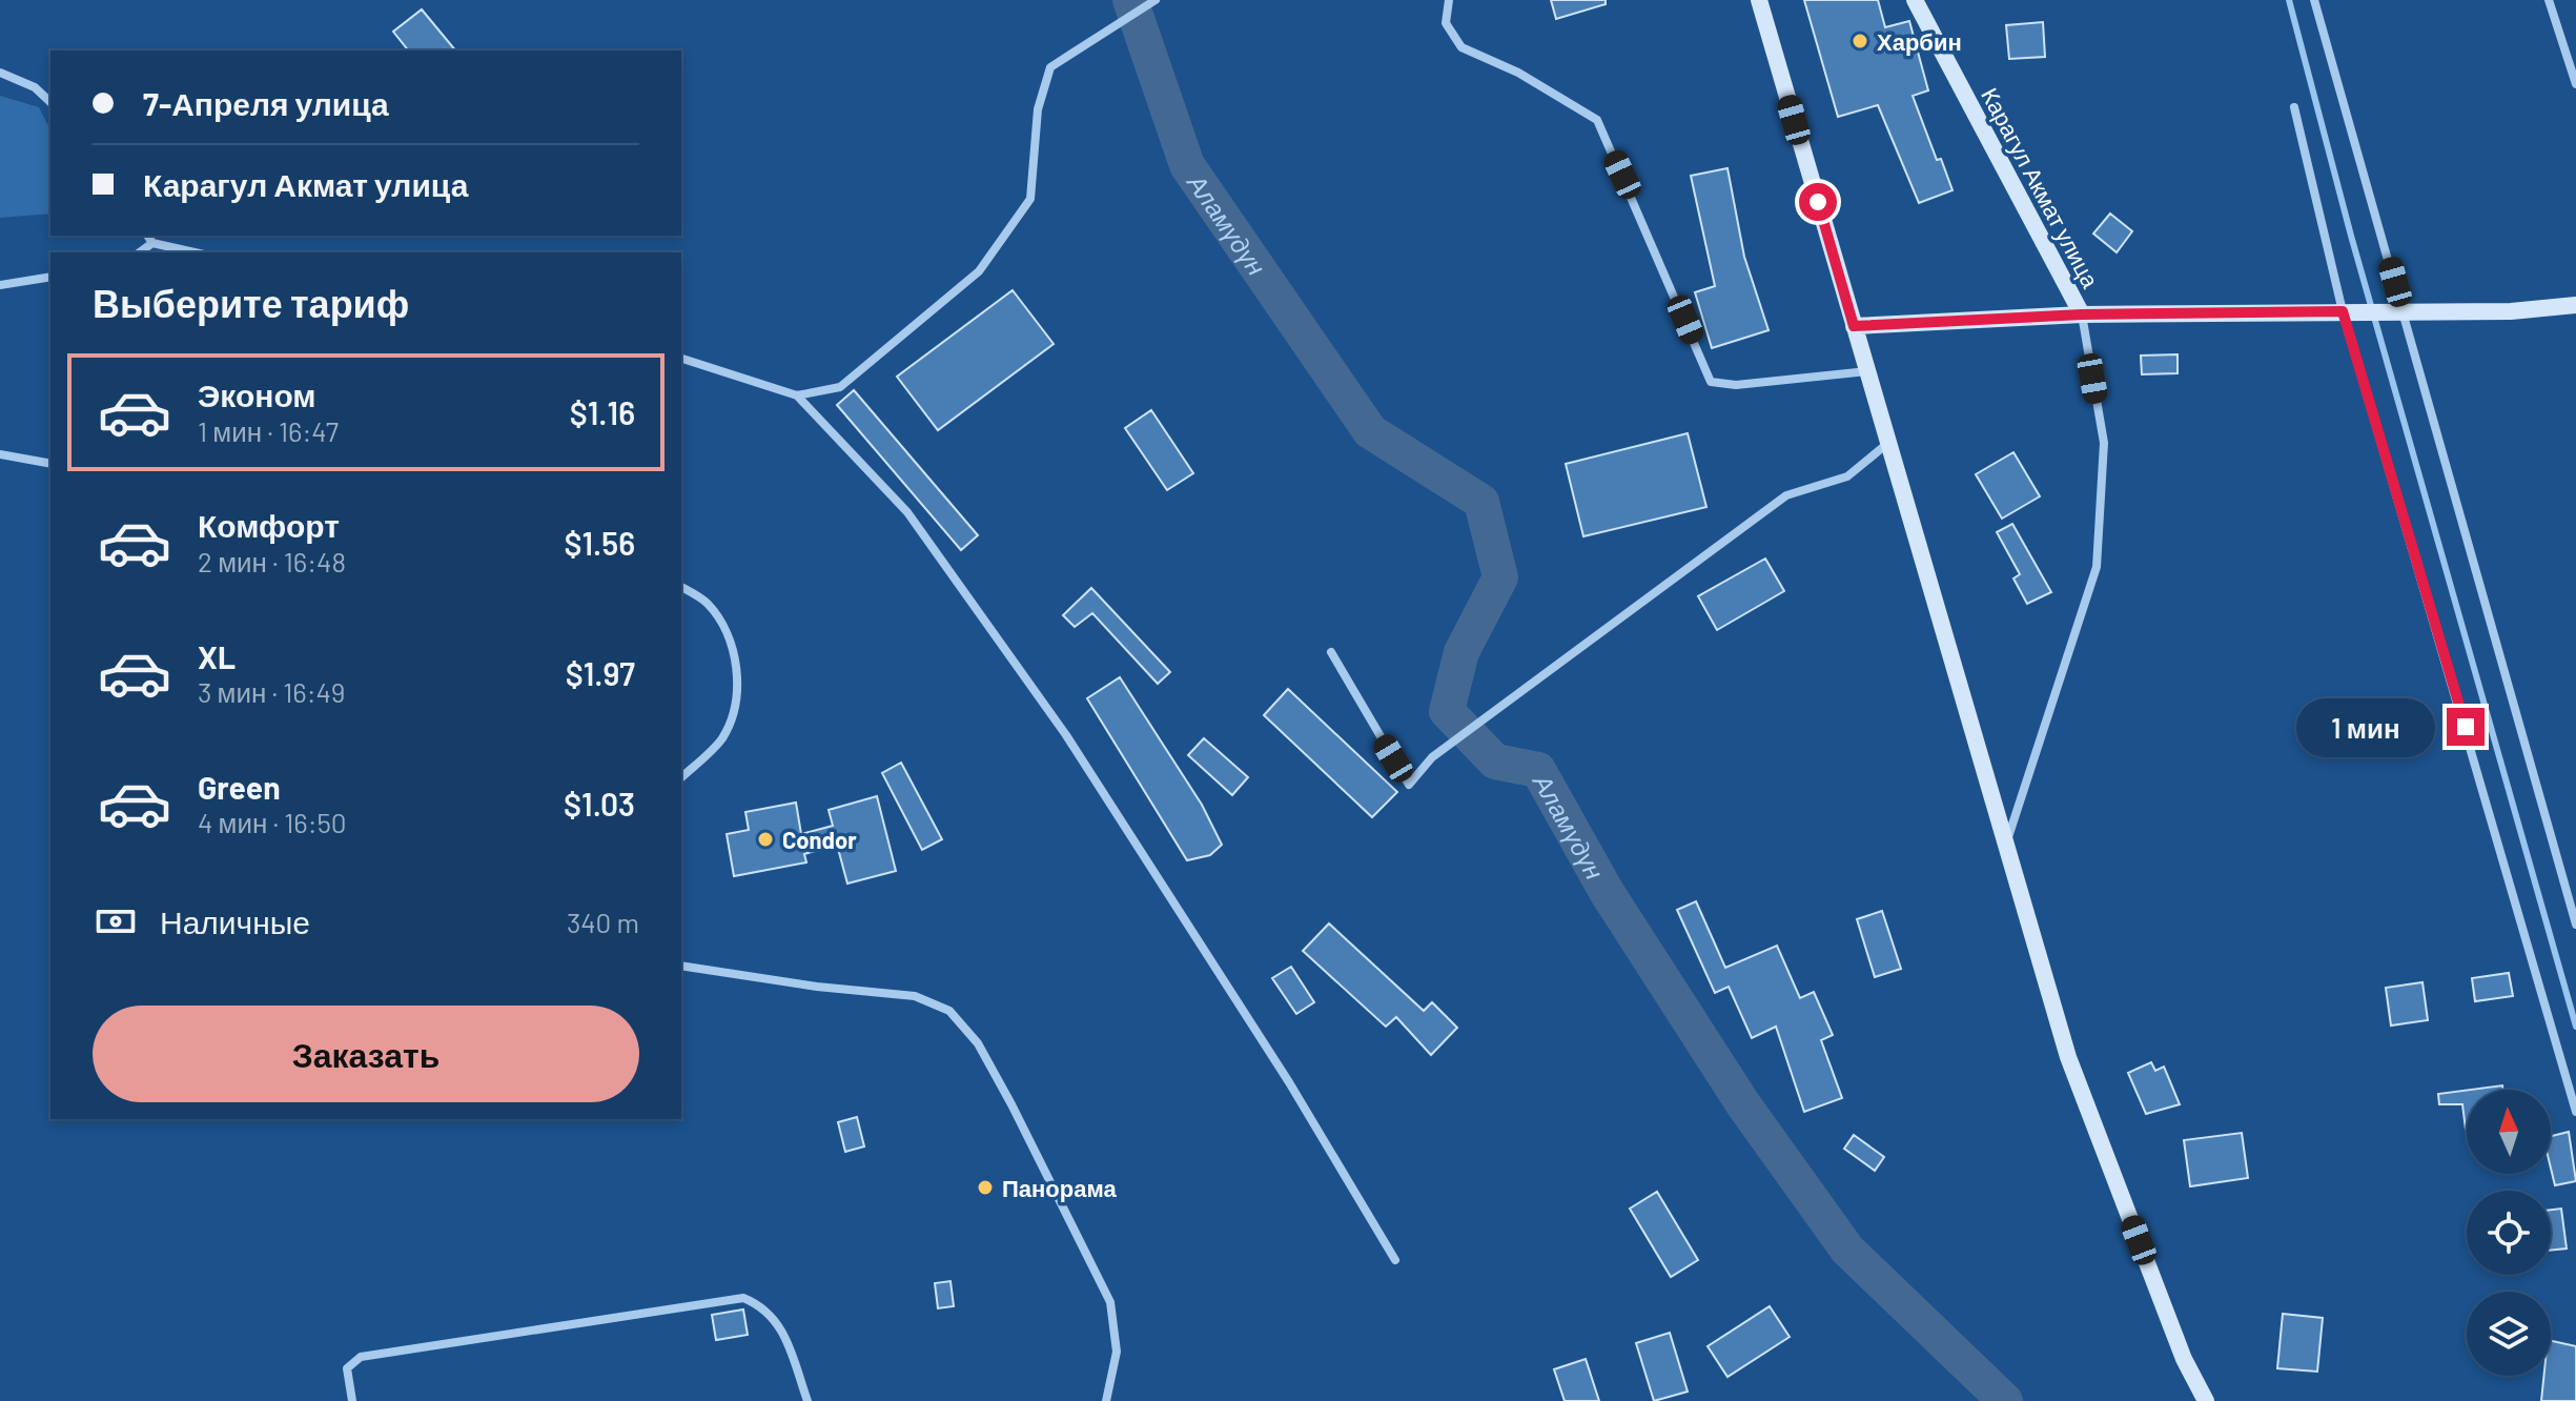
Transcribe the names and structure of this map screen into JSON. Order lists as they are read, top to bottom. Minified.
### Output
{"streets":{"main road":["Карагул Акмат улица"]},"water":["Аламүдүн"],"places":["Харбин","Condor","Панорама"],"north":"top","page":{"banner":["7-Апреля улица","Карагул Акмат улица"],"heading":"Выберите тариф","list":[{"name":"Эконом","note":"1 мин · 16:47","value":"$1.16"},{"name":"Комфорт","note":"2 мин · 16:48","value":"$1.56"},{"name":"XL","note":"3 мин · 16:49","value":"$1.97"},{"name":"Green","note":"4 мин · 16:50","value":"$1.03"}],"bubble":"1 мин","pay":["Наличные","340 m"],"buttons":"Заказать"}}
